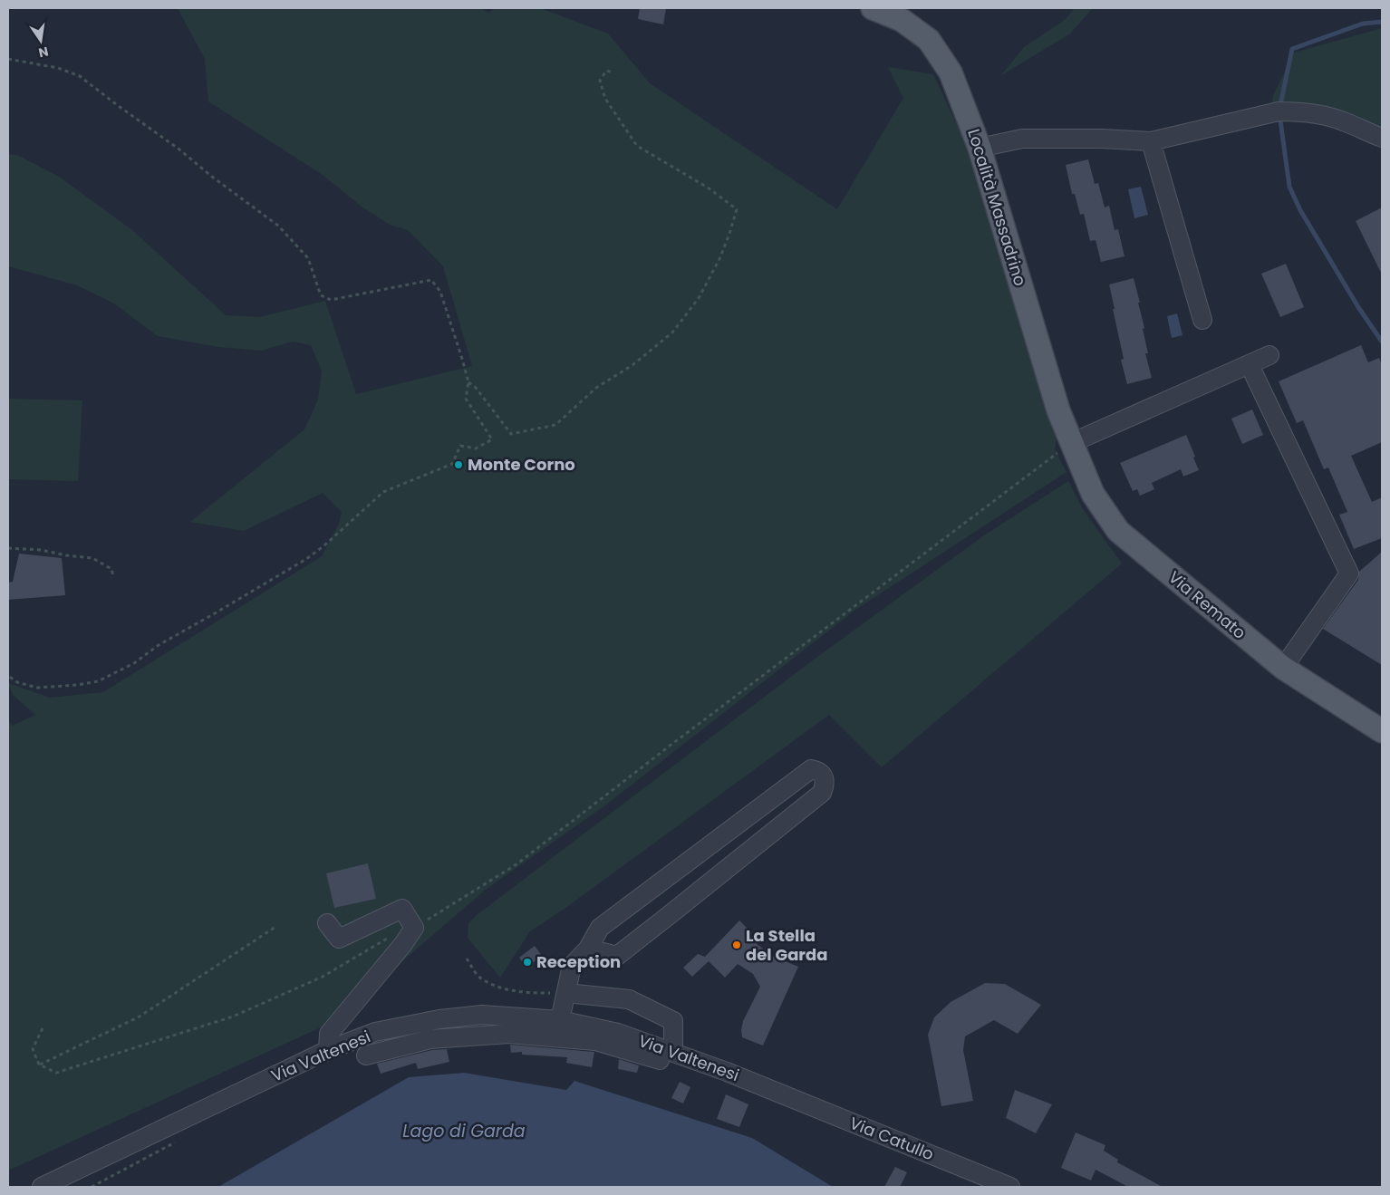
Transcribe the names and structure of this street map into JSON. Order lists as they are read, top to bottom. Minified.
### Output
{"streets":{"main road":["Località Massadrino","Via Remato"],"street":["Via Valtenesi","Via Catullo"]},"crossings":[["Località Massadrino","Via Remato"],["Via Valtenesi","Via Catullo"]],"water":["Lago di Garda"],"places":["Monte Corno","La Stella del Garda","Reception"],"north":"bottom"}
